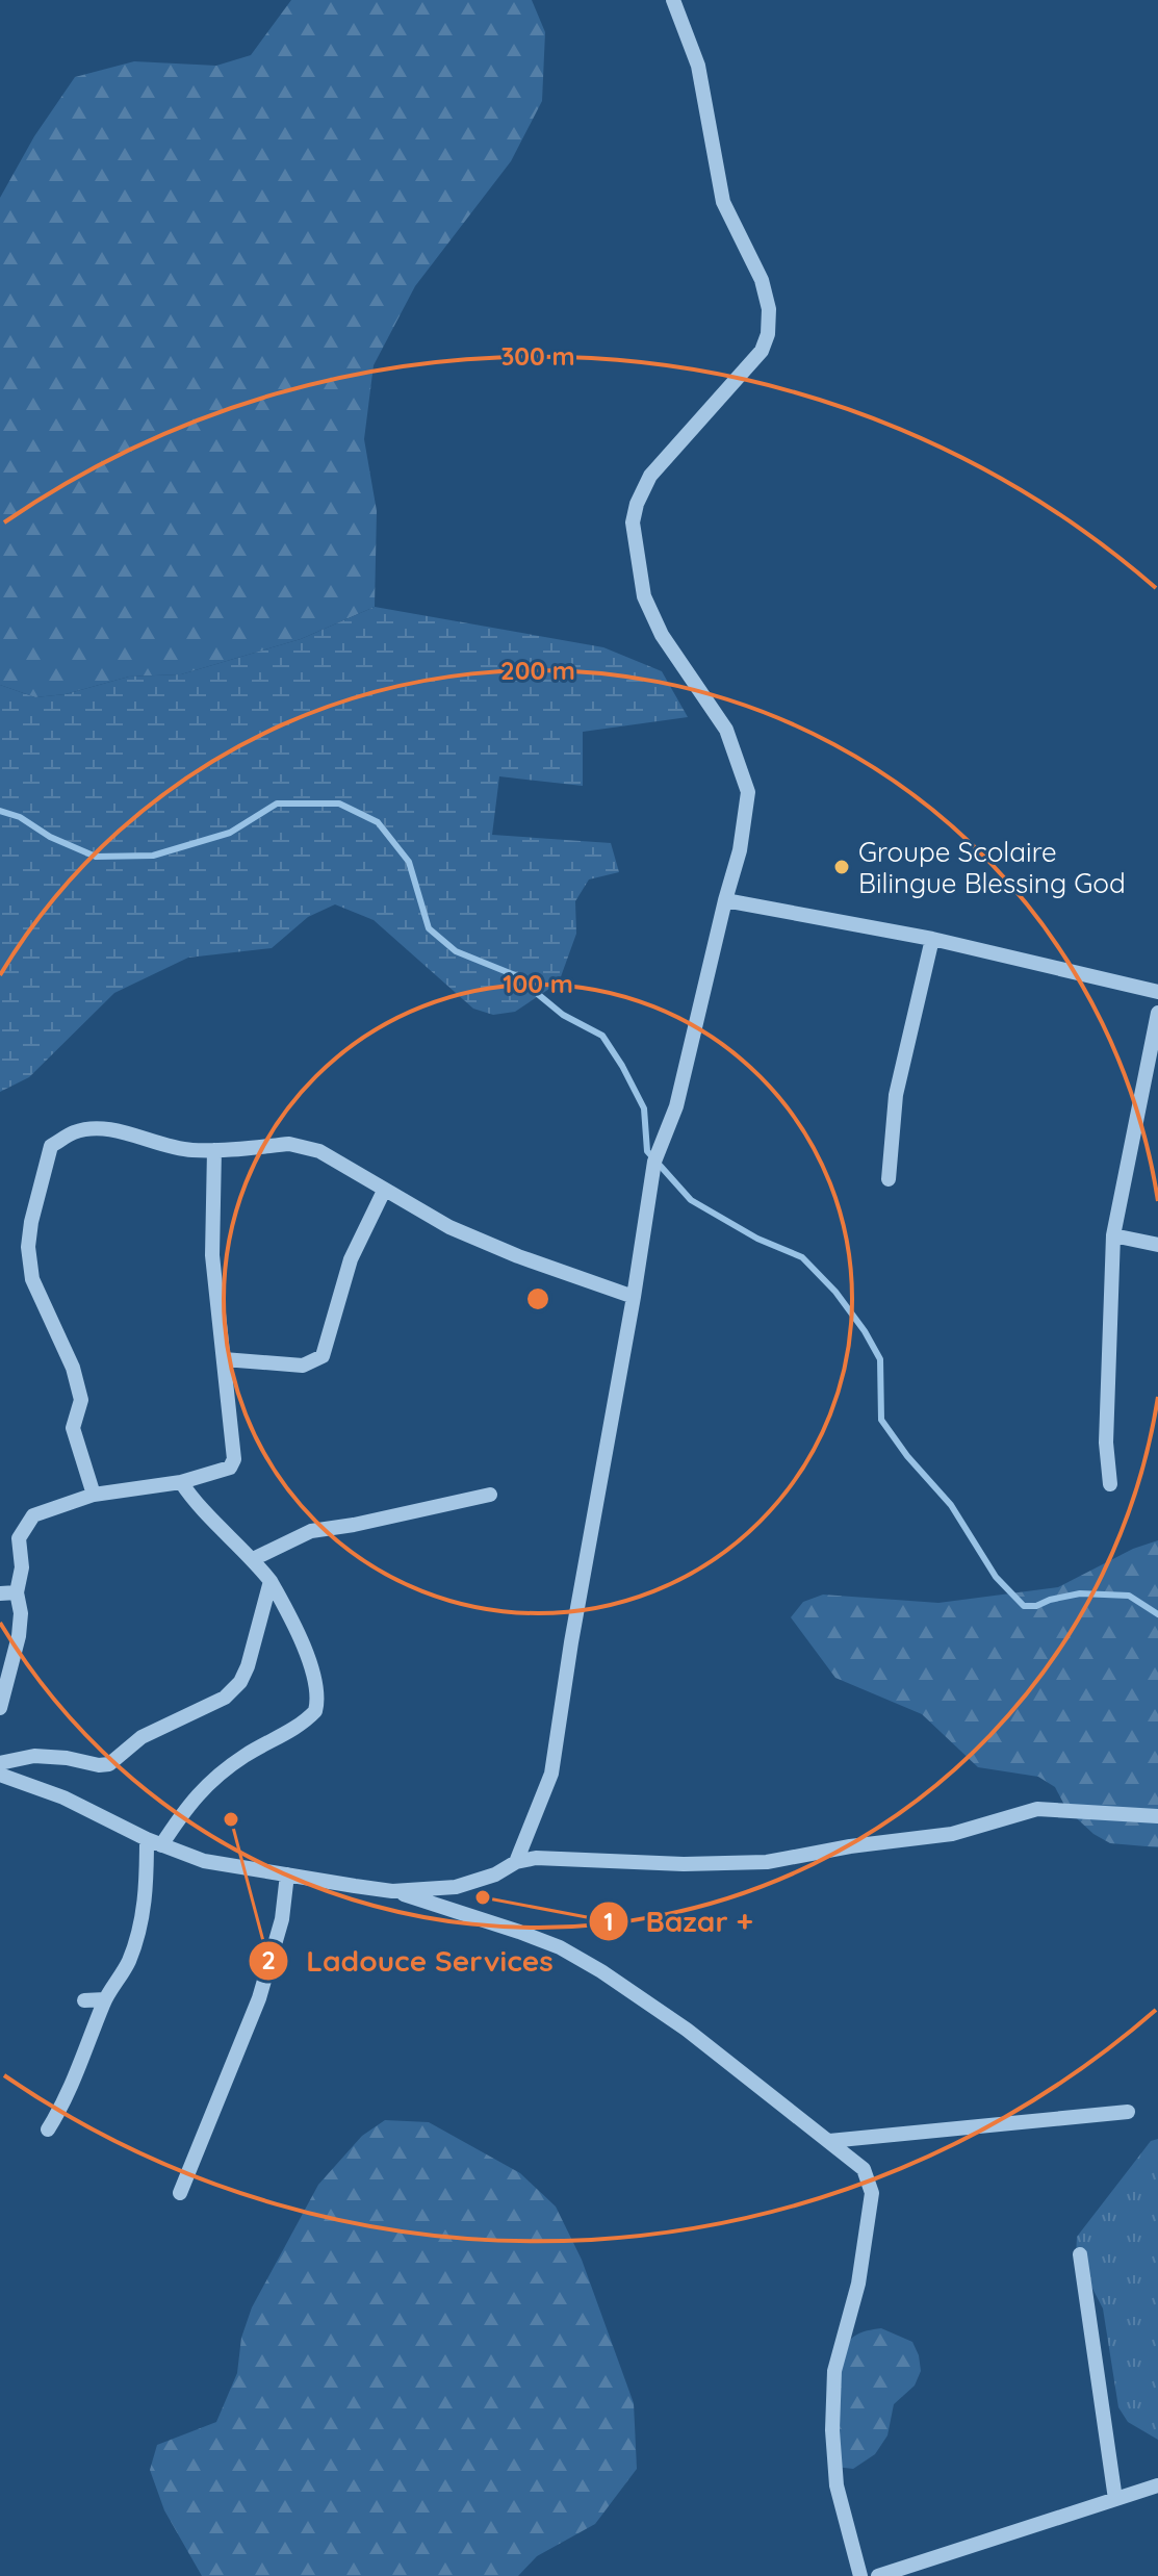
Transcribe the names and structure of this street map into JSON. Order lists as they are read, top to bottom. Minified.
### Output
{"places":["Groupe Scolaire Bilingue Blessing God","Ladouce Services","Bazar +"],"rings":["300 m","200 m","100 m"]}
